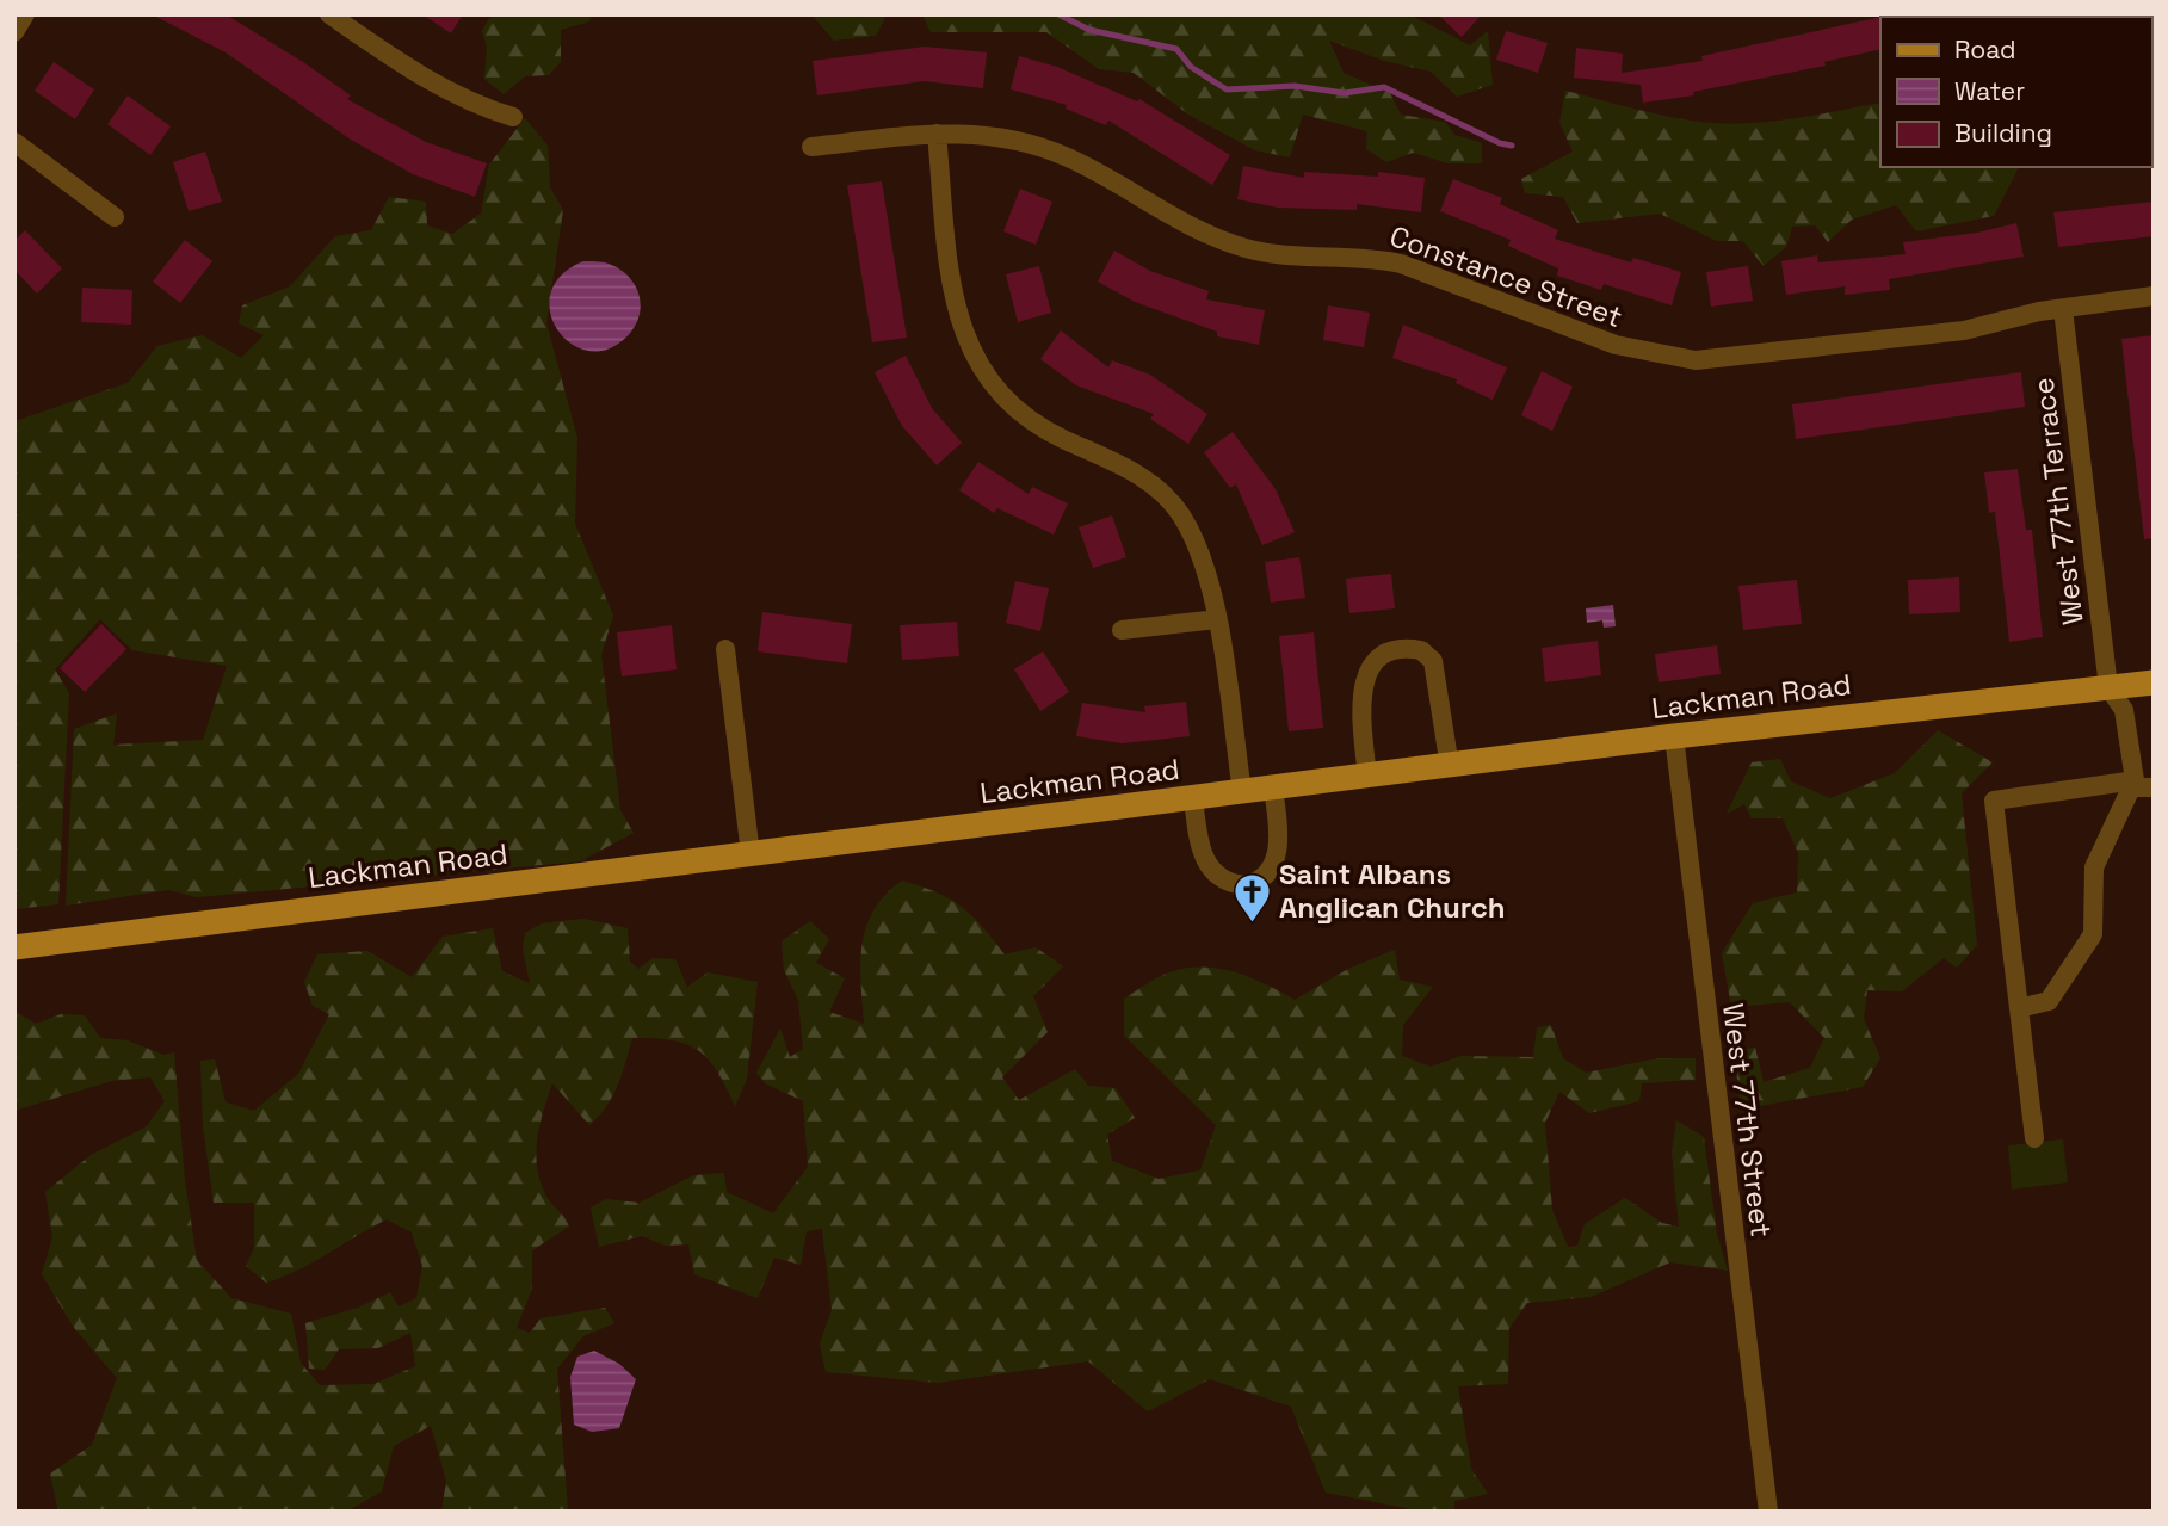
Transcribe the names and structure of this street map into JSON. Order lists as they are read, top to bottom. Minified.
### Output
{"streets":{"main road":["Lackman Road"],"street":["Constance Street","West 77th Terrace","West 77th Street"]},"crossings":[["Constance Street","West 77th Terrace"],["West 77th Terrace","Lackman Road"],["Lackman Road","West 77th Street"]],"places":{"church":["Saint Albans Anglican Church"]},"legend":["Road","Water","Building"]}
